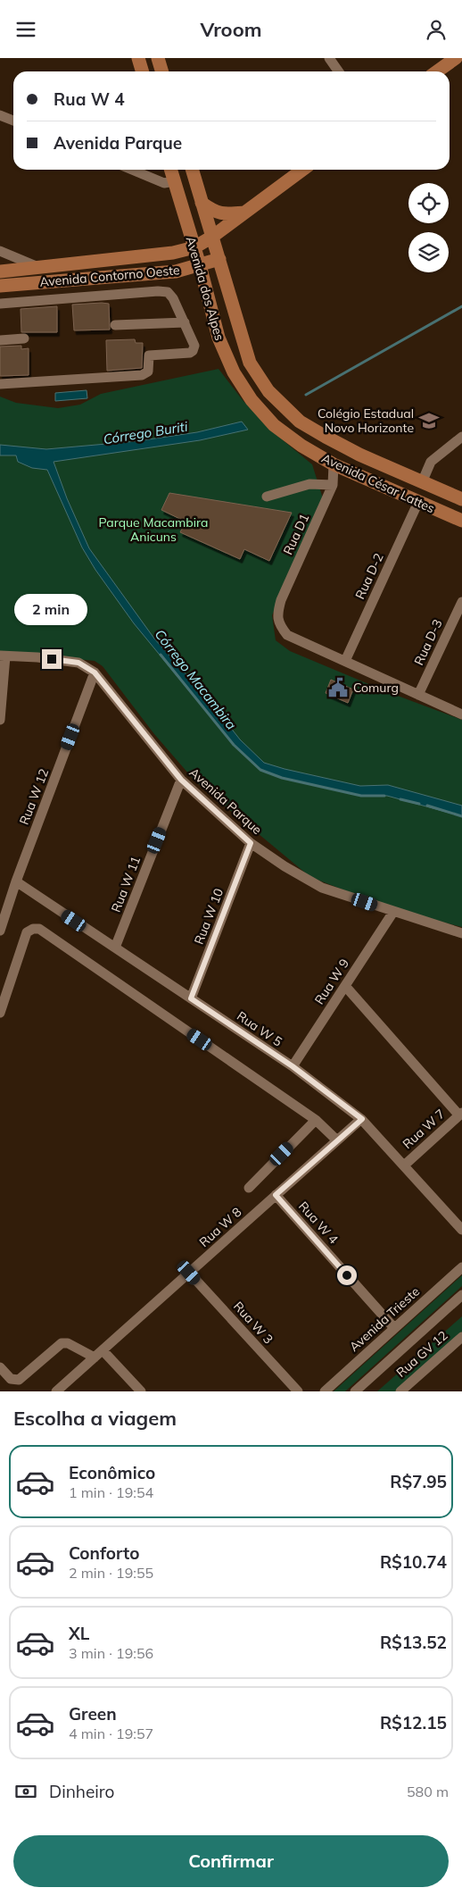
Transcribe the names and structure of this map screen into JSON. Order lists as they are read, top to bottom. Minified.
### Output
{"streets":{"main road":["Avenida Contorno Oeste","Avenida dos Alpes","Avenida César Lattes"],"street":["Rua D1","Rua D-2","Rua D-3","Rua W 12","Avenida Parque","Rua W 11","Rua W 10","Rua W 9","Rua W 5","Rua W 7","Rua W 4","Rua W 8","Avenida Trieste","Rua W 3","Rua GV 12"]},"crossings":[["Avenida Contorno Oeste","Avenida dos Alpes"],["Avenida dos Alpes","Avenida César Lattes"],["Avenida César Lattes","Rua D1"],["Avenida César Lattes","Rua D-2"],["Rua D1","Rua D-2"],["Rua W 12","Avenida Parque"],["Rua W 12","Rua W 5"],["Avenida Parque","Rua W 11"],["Avenida Parque","Rua W 10"],["Avenida Parque","Rua W 9"],["Rua W 11","Rua W 5"],["Rua W 10","Rua W 5"],["Rua W 9","Rua W 5"],["Rua W 5","Rua W 7"],["Rua W 5","Rua W 8"],["Rua W 4","Rua W 8"],["Rua W 4","Avenida Trieste"],["Rua W 8","Rua W 3"]],"water":["Córrego Buriti","Córrego Macambira"],"parks":["Parque Macambira Anicuns"],"places":{"school or university":["Colégio Estadual Novo Horizonte"],"public building":["Comurg"]},"page":{"header":"Vroom","banner":["Rua W 4","Avenida Parque"],"bubble":"2 min","heading":"Escolha a viagem","list":[{"name":"Econômico","note":"1 min · 19:54","value":"R$7.95"},{"name":"Conforto","note":"2 min · 19:55","value":"R$10.74"},{"name":"XL","note":"3 min · 19:56","value":"R$13.52"},{"name":"Green","note":"4 min · 19:57","value":"R$12.15"}],"pay":["Dinheiro","580 m"],"buttons":"Confirmar"}}
